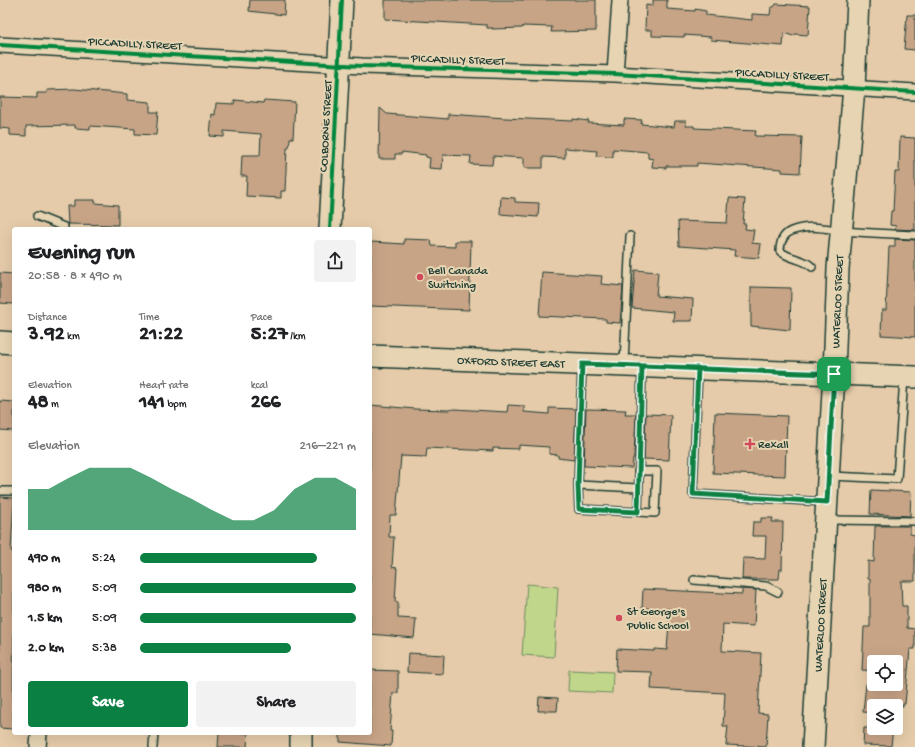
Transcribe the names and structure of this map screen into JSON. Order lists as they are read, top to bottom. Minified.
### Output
{"streets":{"street":["PICCADILLY STREET","COLBORNE STREET","WATERLOO STREET","OXFORD STREET EAST"]},"crossings":[["PICCADILLY STREET","COLBORNE STREET"],["PICCADILLY STREET","WATERLOO STREET"],["WATERLOO STREET","OXFORD STREET EAST"]],"places":{"other":["Bell Canada Switching","St George's Public School"],"health":["Rexall"]},"page":{"heading":["Evening run","20:58 · 8 × 490 m"],"stats":[["Distance","3.92 km"],["Time","21:22"],["Pace","5:27 /km"],["Elevation","48 m"],["Heart rate","141 bpm"],["kcal","266"]],"chart":["Elevation","216–221 m"],"list":[{"name":"490 m","note":"5:24"},{"name":"980 m","note":"5:09"},{"name":"1.5 km","note":"5:09"},{"name":"2.0 km","note":"5:38"}],"buttons":["Save","Share"]}}
